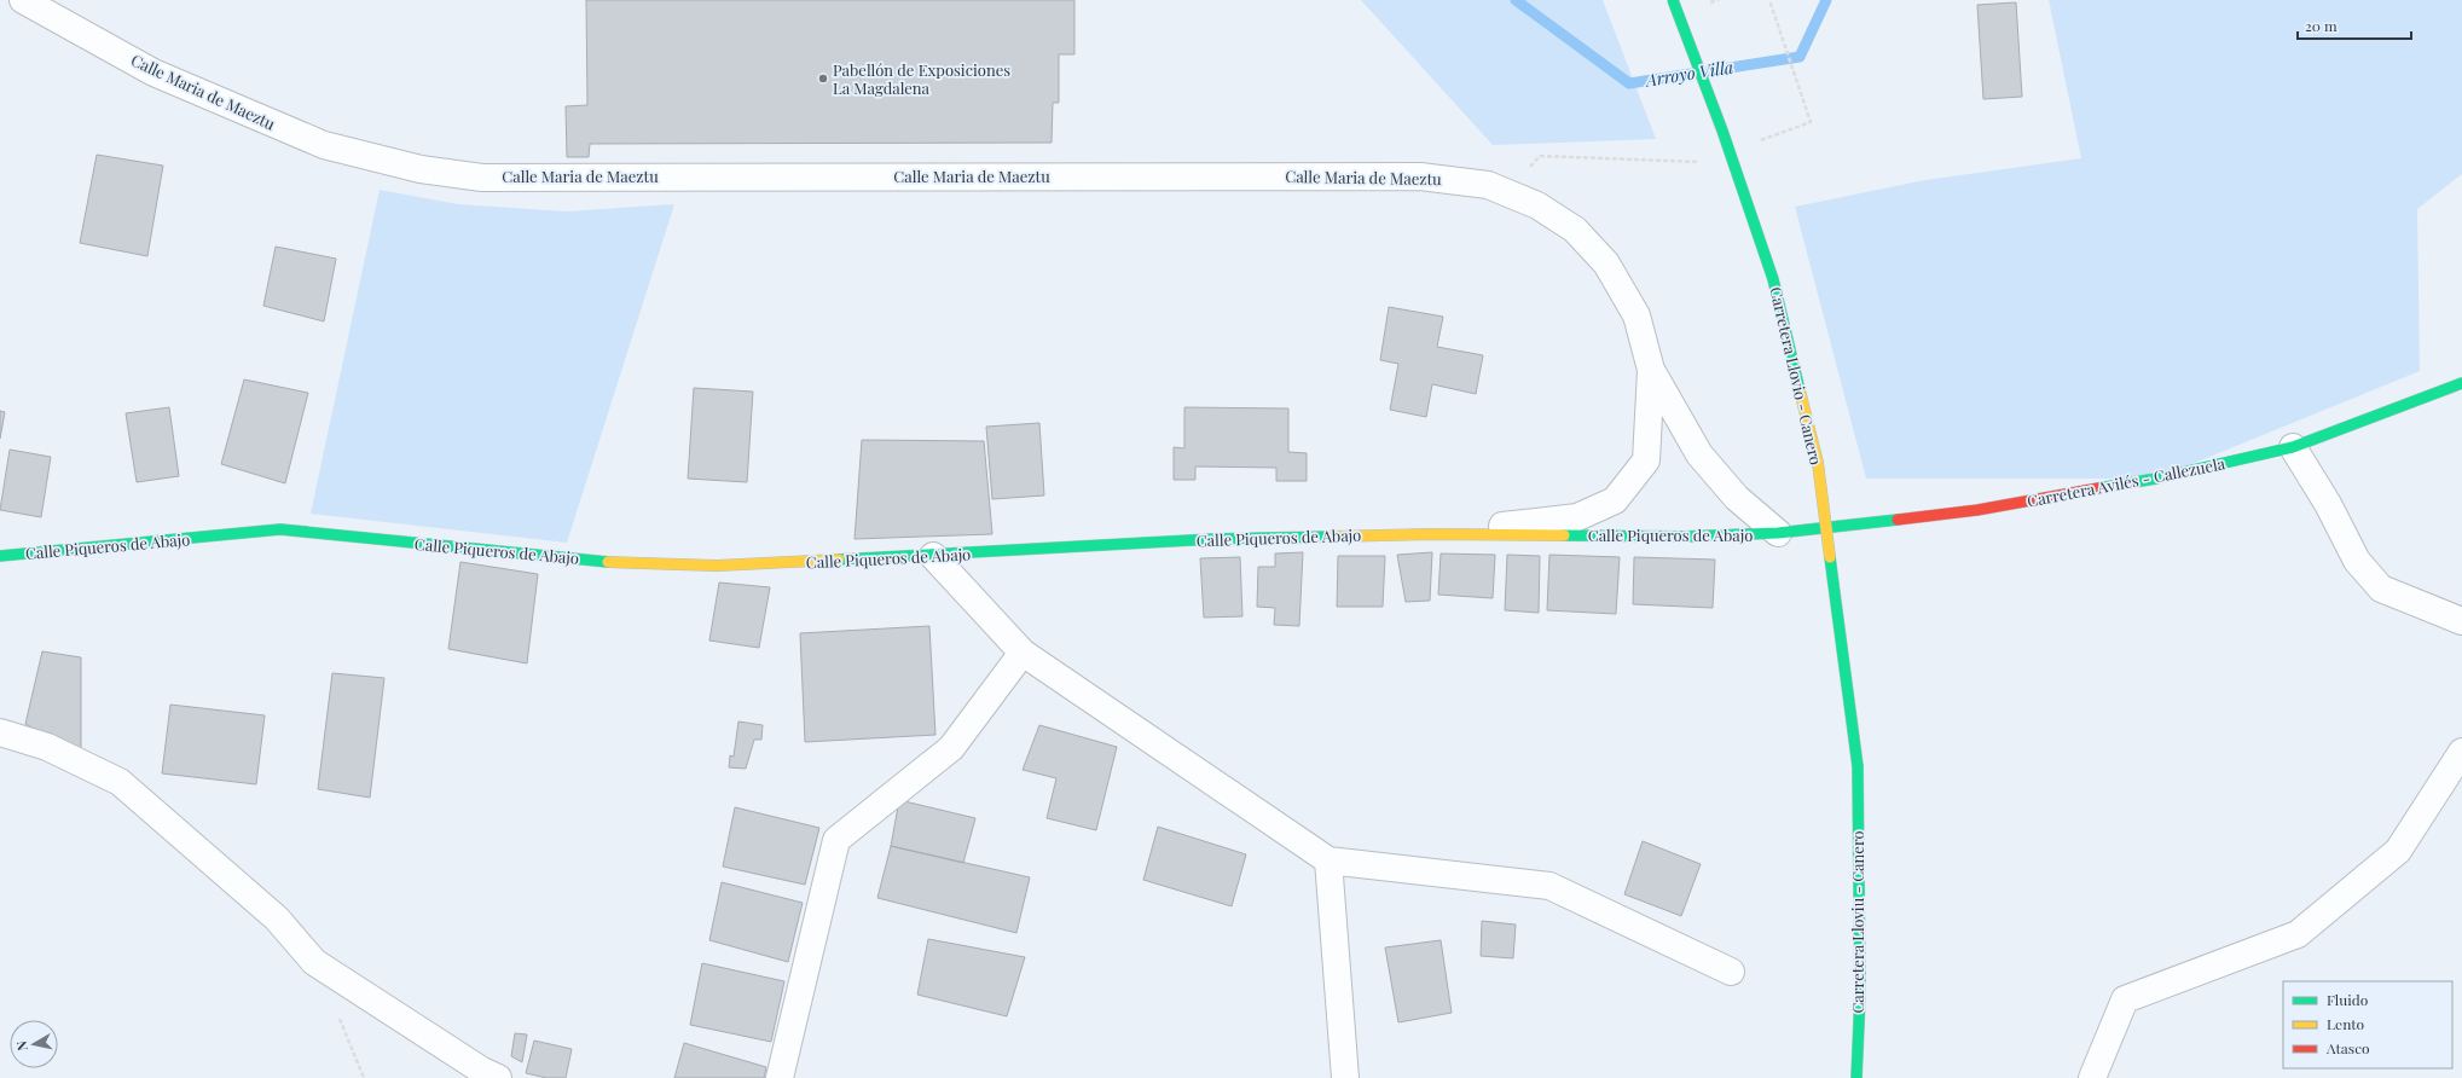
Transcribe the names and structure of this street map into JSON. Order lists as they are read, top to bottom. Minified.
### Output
{"streets":{"main road":["Carretera Llovio - Canero","Carretera Avilés - Callezuela","Calle Piqueros de Abajo","Carretera Lloviu - Canero"],"street":["Calle Maria de Maeztu"]},"crossings":[["Calle Maria de Maeztu","Carretera Avilés - Callezuela"],["Calle Maria de Maeztu","Calle Piqueros de Abajo"],["Carretera Llovio - Canero","Carretera Lloviu - Canero"],["Carretera Avilés - Callezuela","Calle Piqueros de Abajo"]],"water":["Arroyo Villa"],"places":["Pabellón de Exposiciones La Magdalena"],"legend":["Fluido","Lento","Atasco"],"scale_bar":"20 m","north":"left"}
